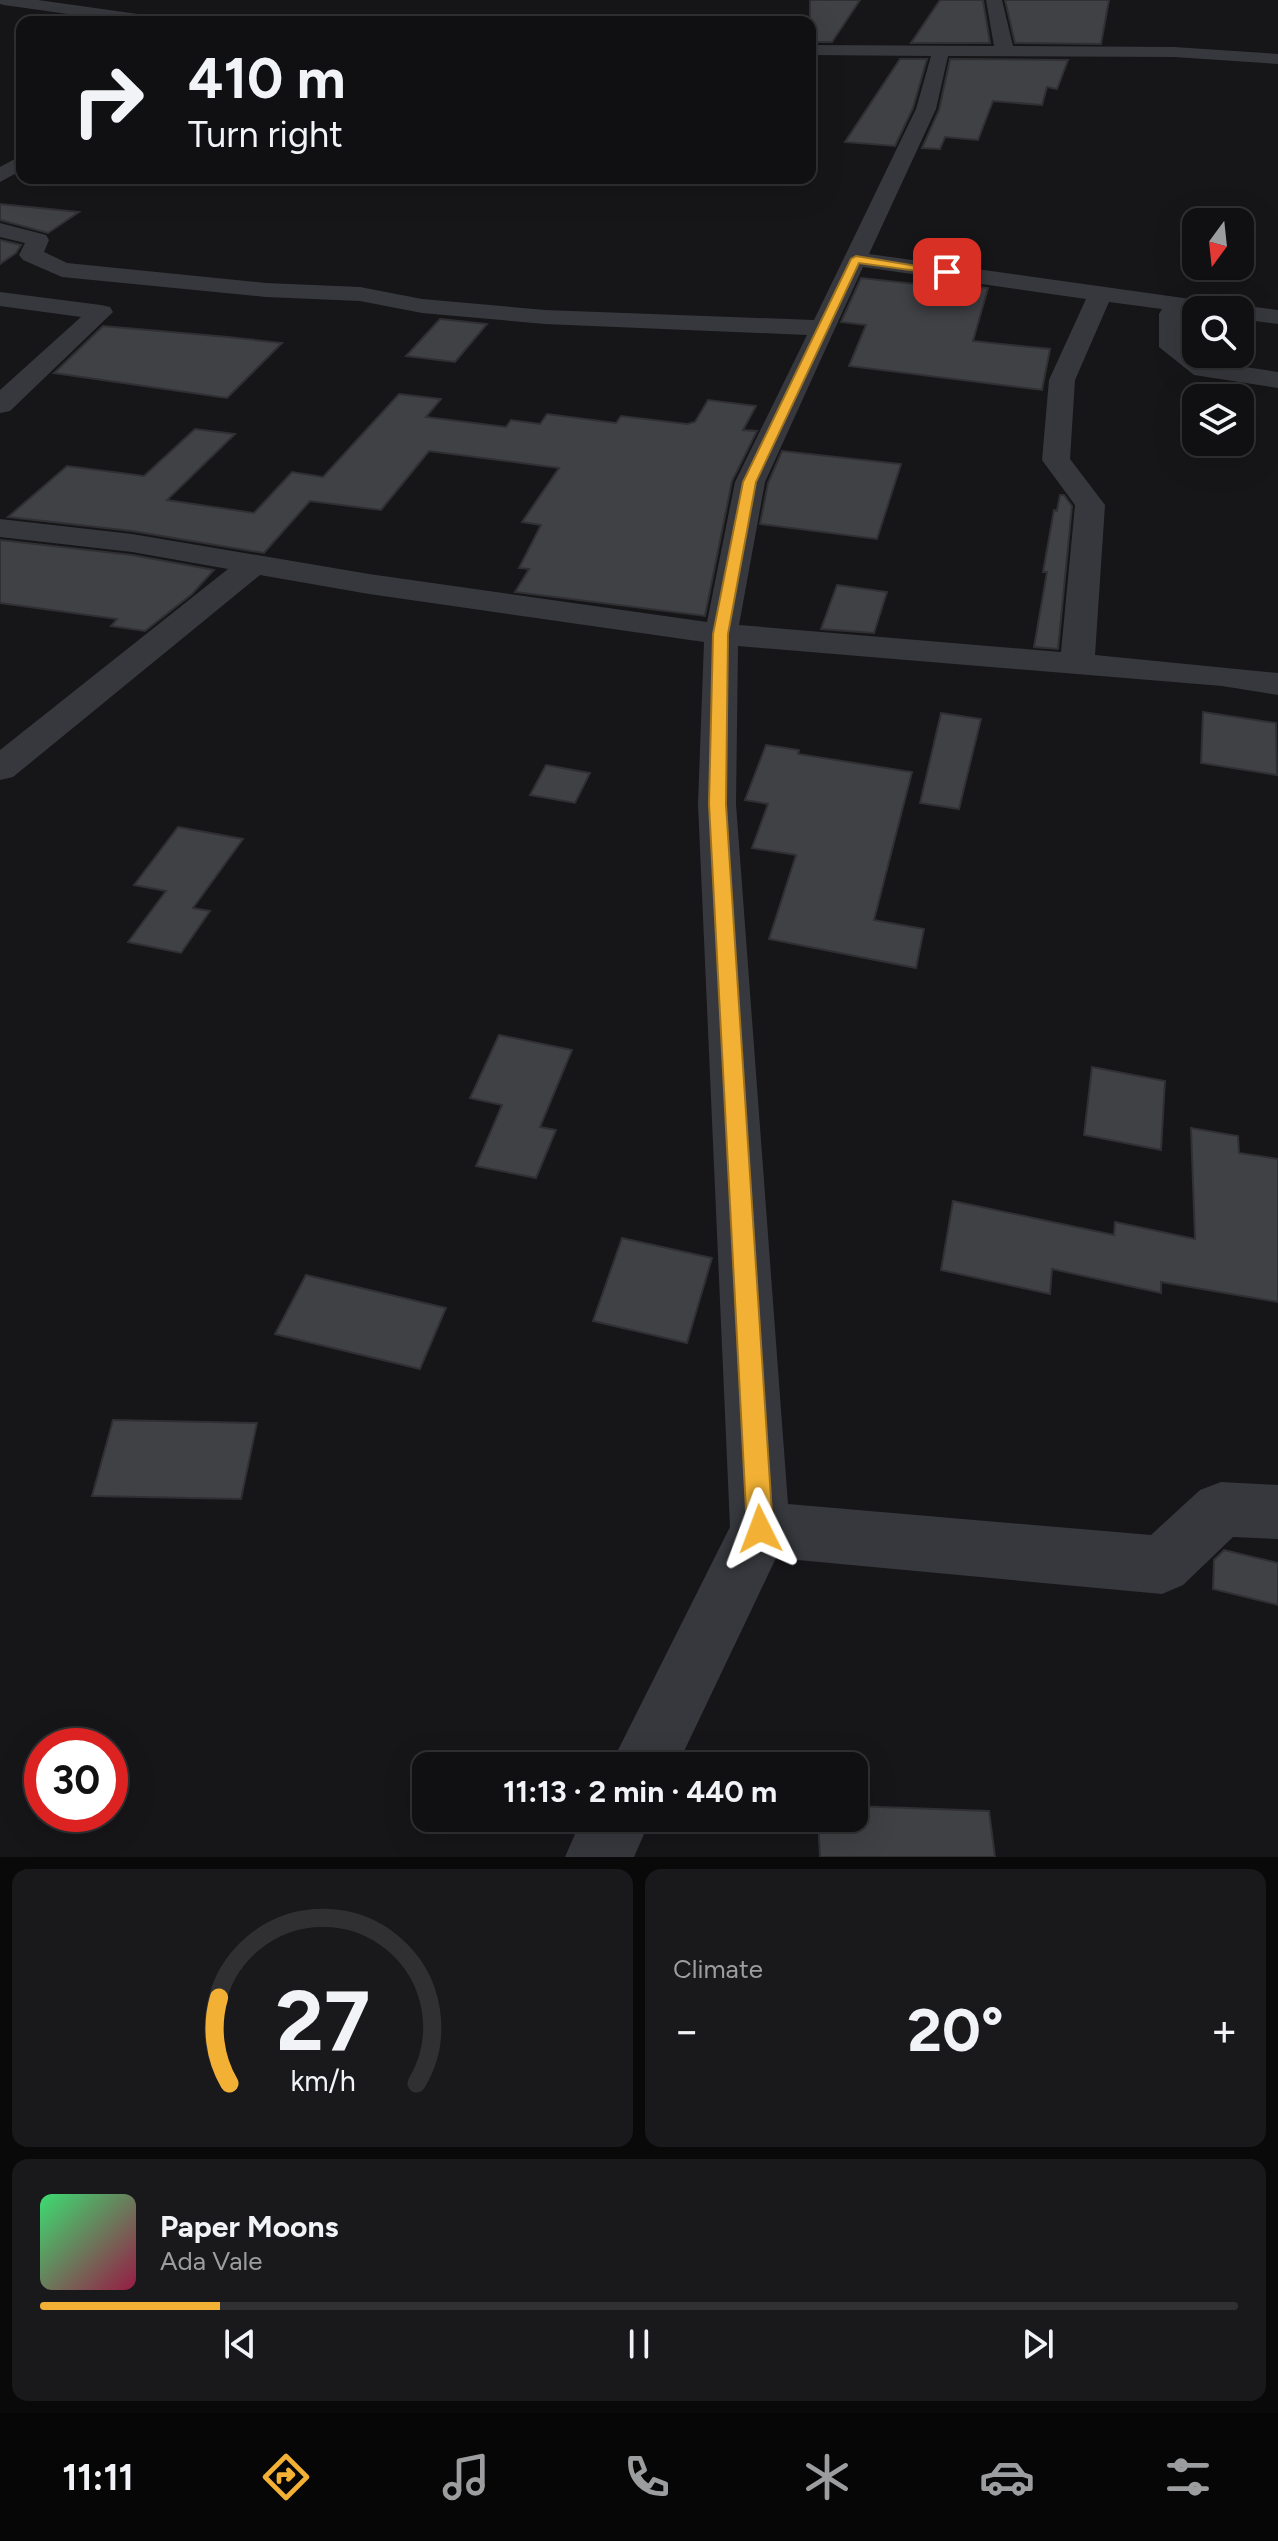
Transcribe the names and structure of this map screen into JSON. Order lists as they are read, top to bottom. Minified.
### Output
{"north":"bottom","page":{"turn":["410 m","Turn right"],"limit":"30","trip":"11:13 · 2 min · 440 m","tile":"Climate","heat":["−","20°","+"],"song":["Paper Moons","Ada Vale"],"tabs":"11:11","gauge":["27","km/h"]}}
